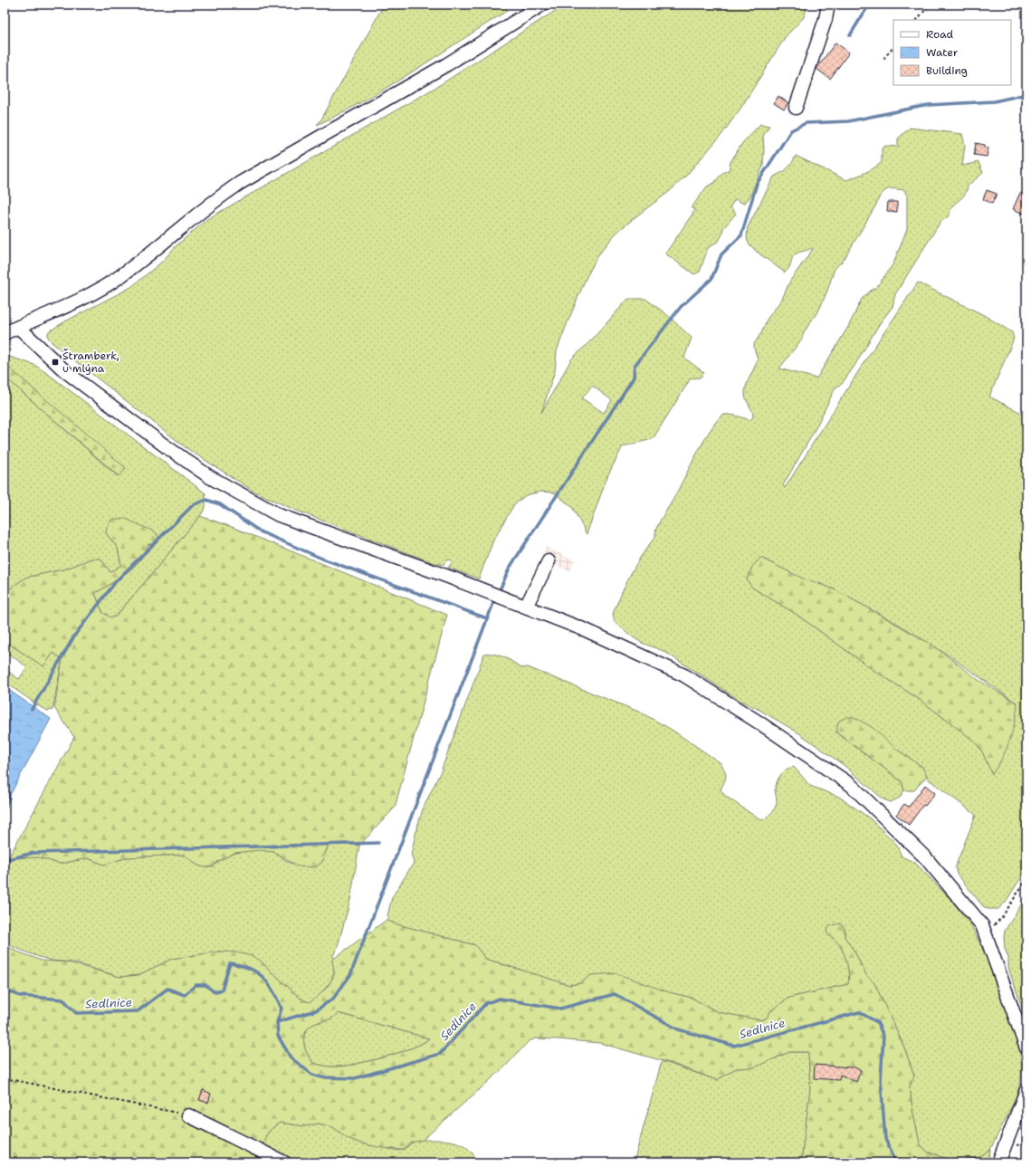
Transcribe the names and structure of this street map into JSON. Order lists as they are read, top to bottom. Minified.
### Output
{"water":["Sedlnice"],"places":{"transit":["Štramberk, u mlýna"]},"legend":["Road","Water","Building"]}
